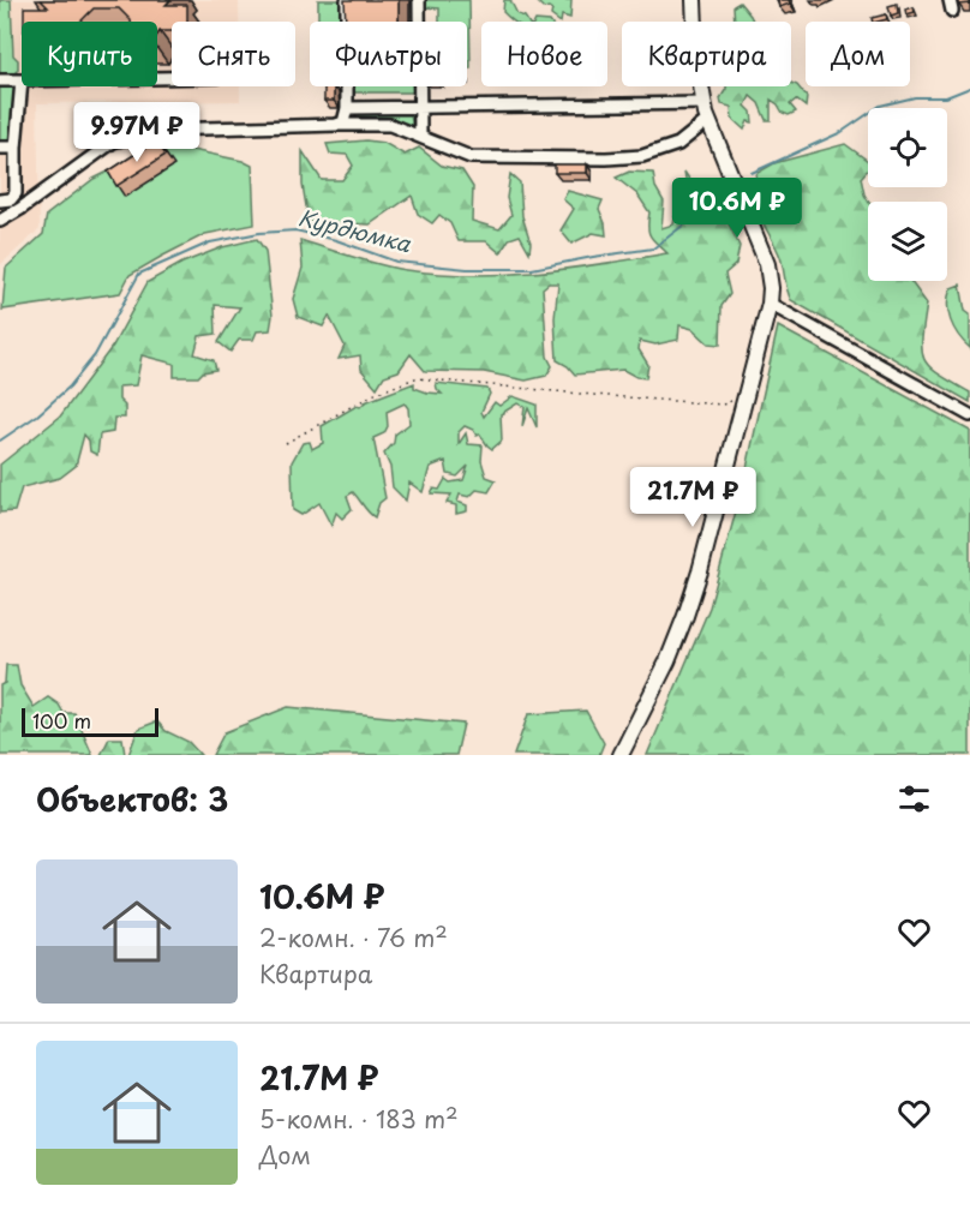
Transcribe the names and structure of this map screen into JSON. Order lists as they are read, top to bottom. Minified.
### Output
{"water":["Курдюмка"],"scale_bar":"100 m","page":{"chip":["Купить","Снять","Фильтры","Новое","Квартира","Дом"],"price":["9.97M ₽","10.6M ₽","21.7M ₽"],"scale":"100 m","heading":"Объектов: 3","list":[{"name":"10.6M ₽","note":"2-комн. · 76 m² · Квартира"},{"name":"21.7M ₽","note":"5-комн. · 183 m² · Дом"}]}}
